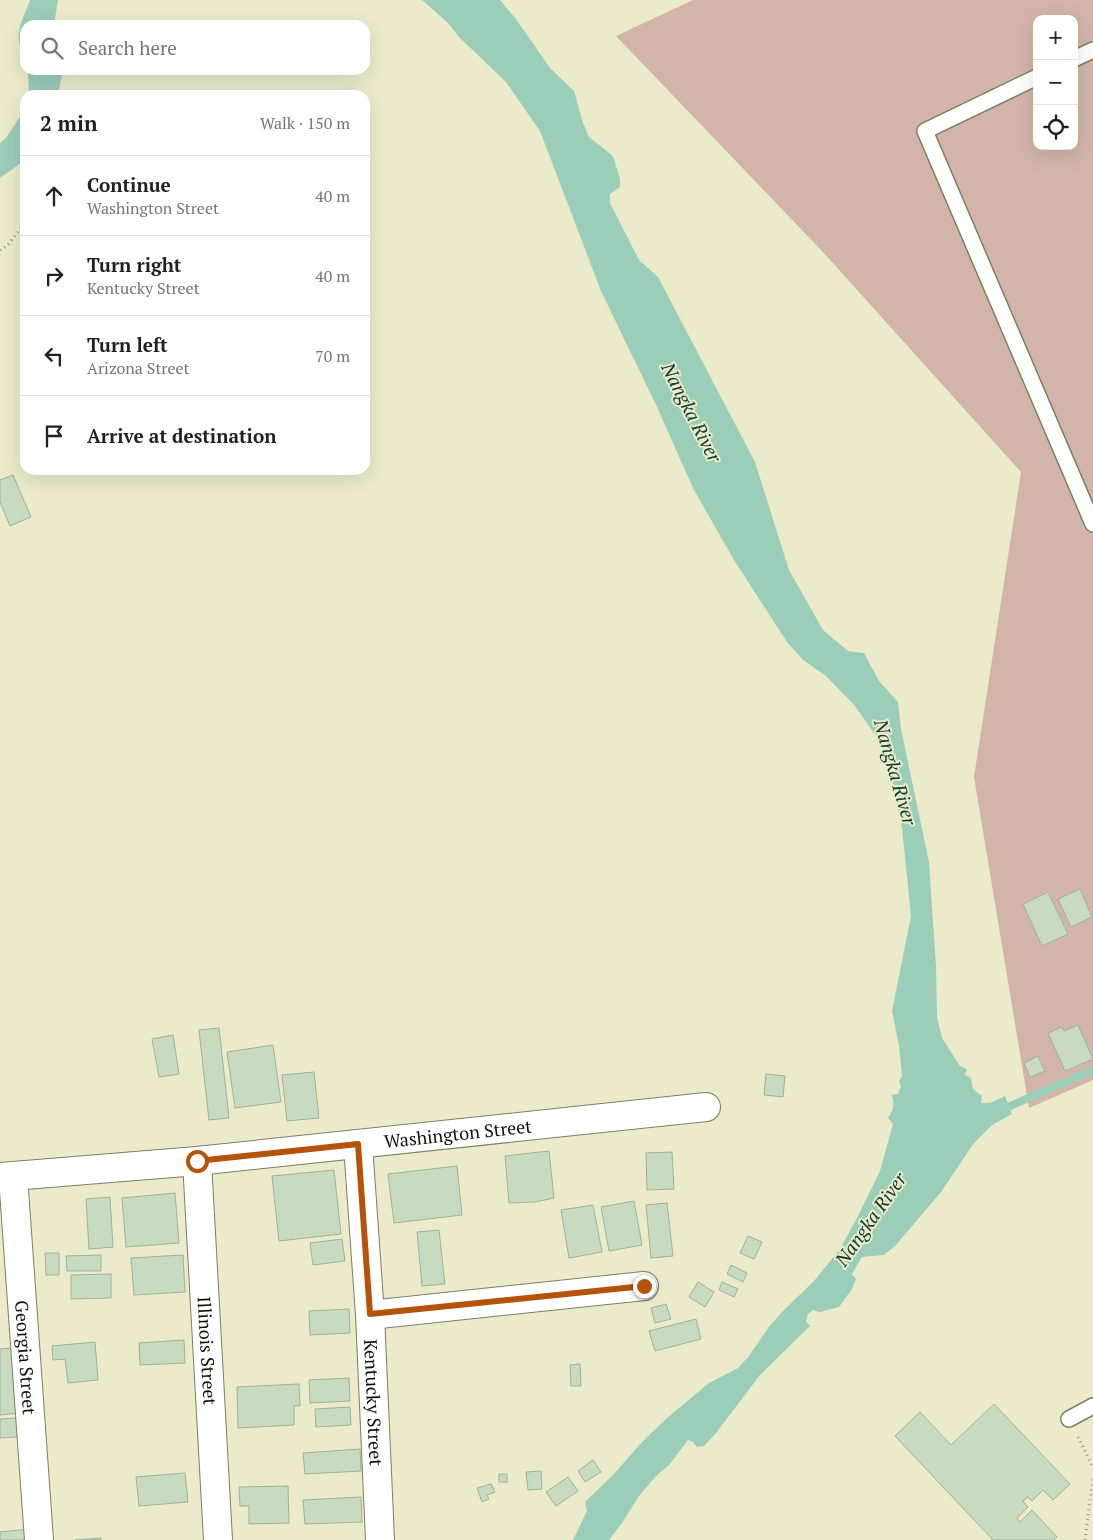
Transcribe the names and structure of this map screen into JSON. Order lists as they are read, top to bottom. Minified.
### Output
{"streets":{"street":["Washington Street","Illinois Street","Georgia Street","Kentucky Street"]},"crossings":[["Washington Street","Illinois Street"],["Washington Street","Georgia Street"],["Washington Street","Kentucky Street"]],"water":["Nangka River"],"page":{"map_buttons":["+","−"],"search":"Search here","heading":["2 min","Walk · 150 m"],"list":[["Continue","Washington Street","40 m"],["Turn right","Kentucky Street","40 m"],["Turn left","Arizona Street","70 m"],"Arrive at destination"]}}
